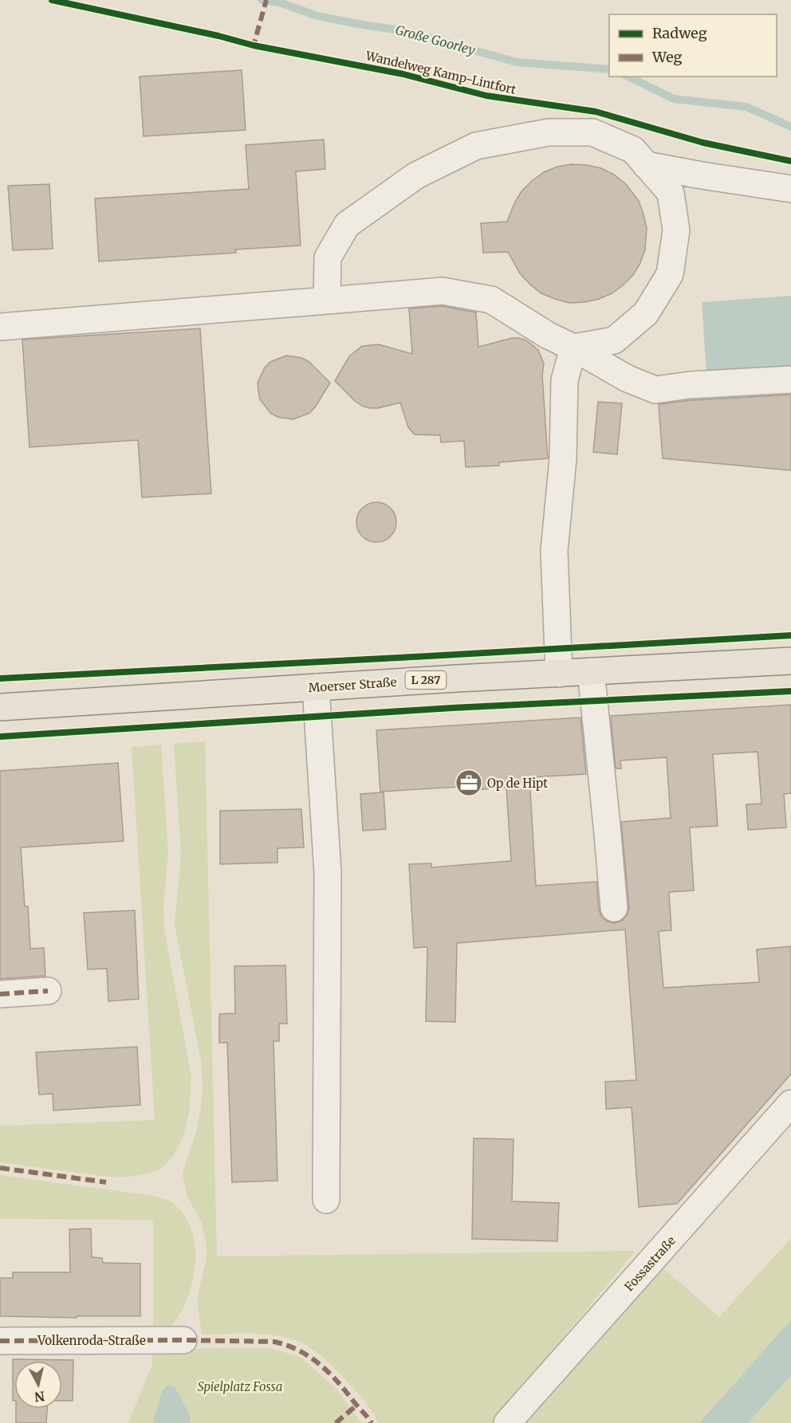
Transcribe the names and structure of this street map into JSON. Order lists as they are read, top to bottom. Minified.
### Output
{"streets":{"main road":["L 287","Moerser Straße"],"street":["Fossastraße","Volkenroda-Straße"],"cycle path":["Wandelweg Kamp-Lintfort"]},"water":["Große Goorley"],"parks":["Spielplatz Fossa"],"places":{"office":["Op de Hipt"]},"legend":["Radweg","Weg"],"north":"bottom"}
